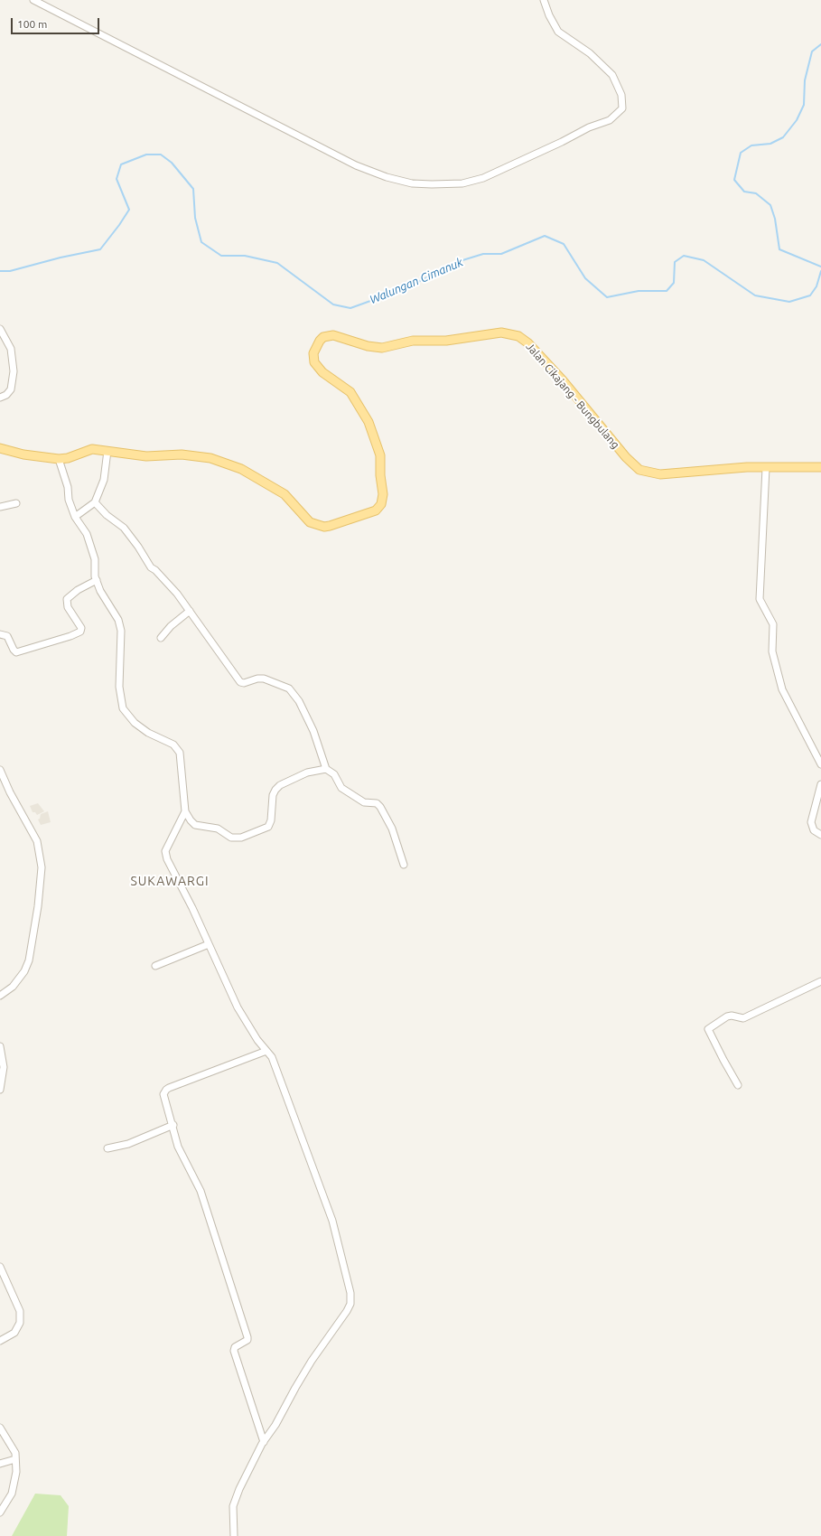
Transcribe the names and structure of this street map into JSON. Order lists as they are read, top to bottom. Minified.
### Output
{"streets":{"main road":["Jalan Cikajang - Bungbulang"]},"districts":["SUKAWARGI"],"water":["Walungan Cimanuk"],"scale_bar":"100 m"}
